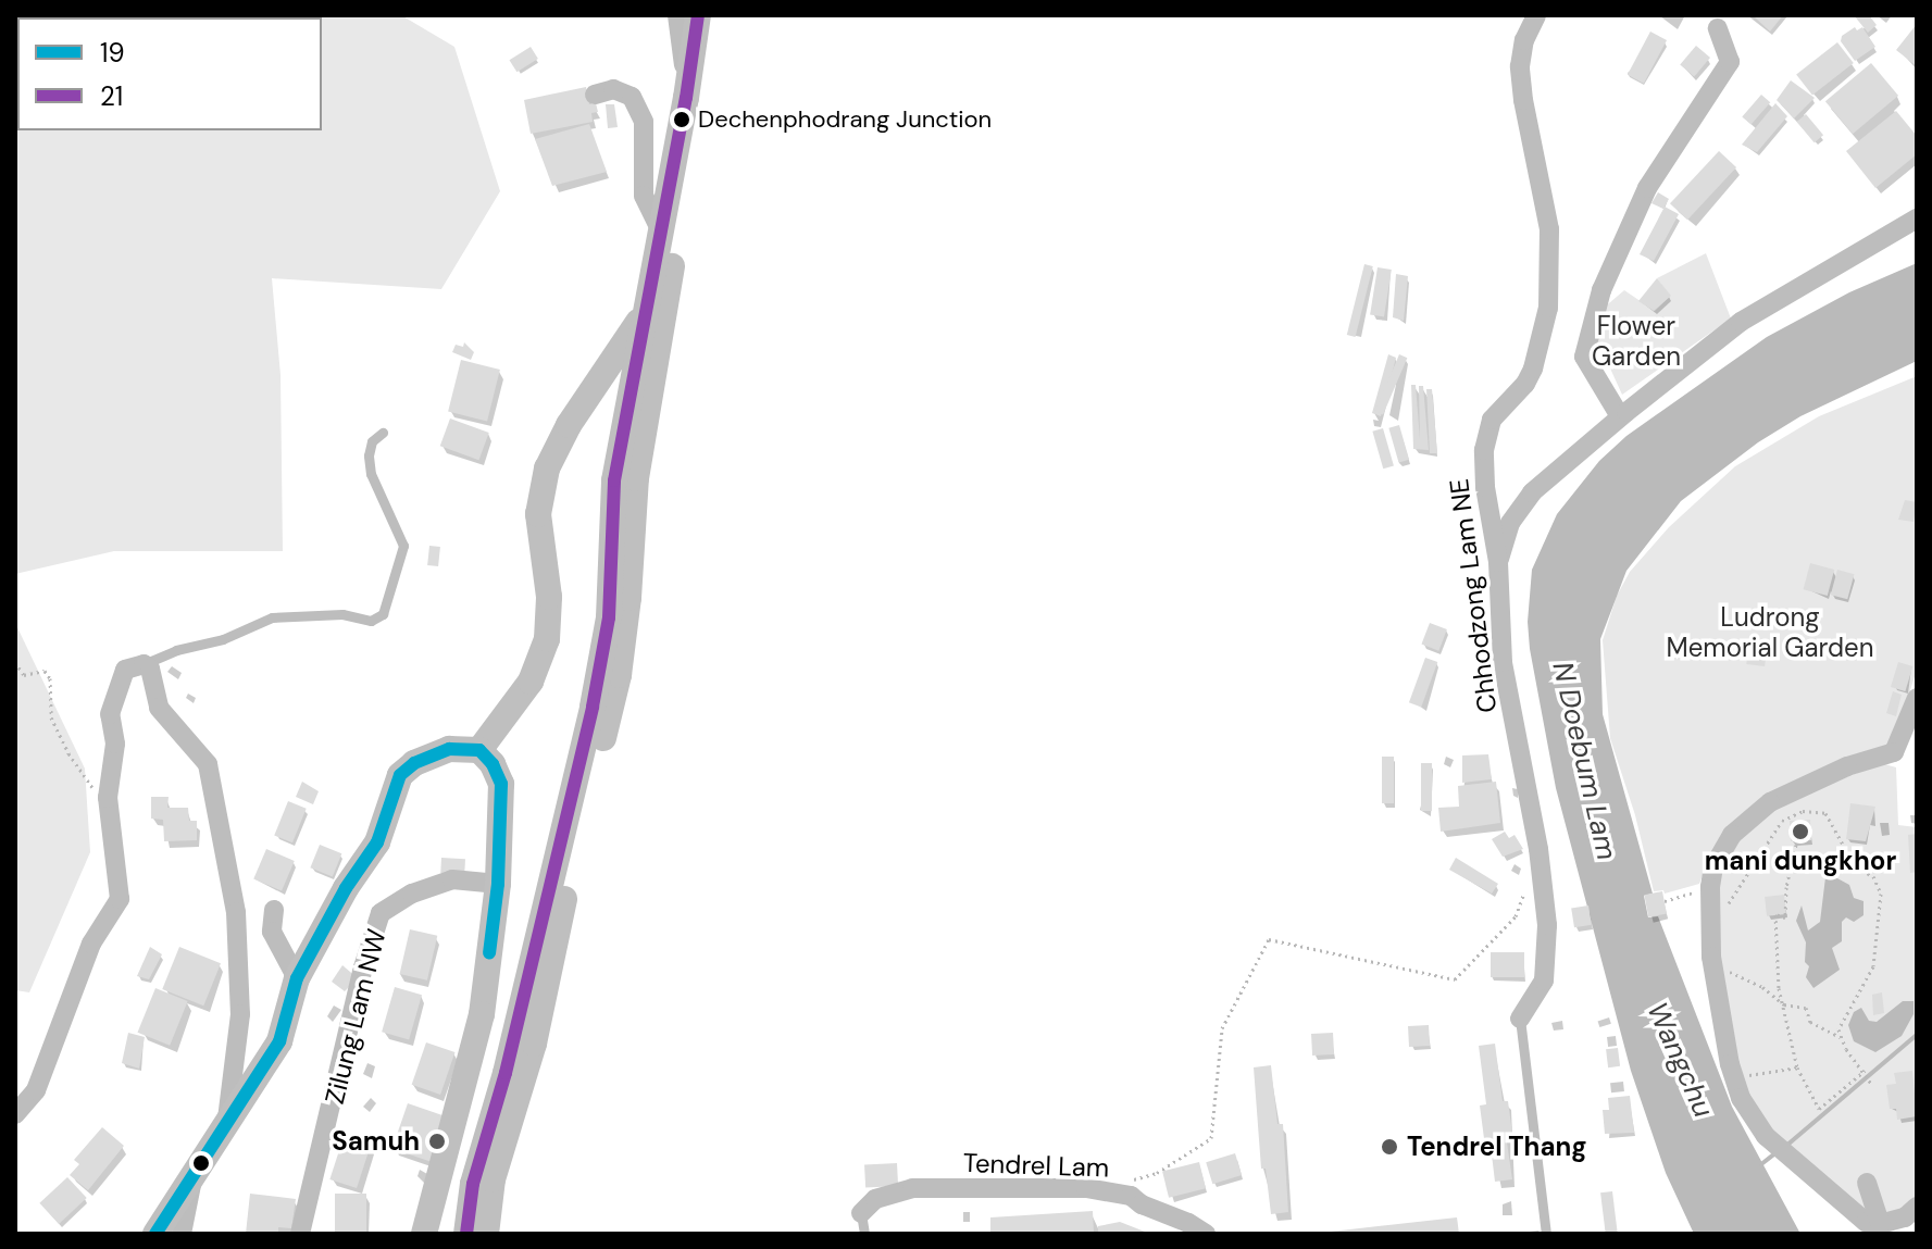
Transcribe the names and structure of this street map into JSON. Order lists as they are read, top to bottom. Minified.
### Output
{"streets":{"street":["Chhodzong Lam NE","Zilung Lam NW","Tendrel Lam"]},"water":["N Doebum Lam","Wangchu"],"parks":["Flower Garden","Ludrong Memorial Garden"],"places":["Dechenphodrang Junction","mani dungkhor","Samuh","Tendrel Thang"],"lines":["transit line 21","transit line 19"],"legend":["19","21"]}
